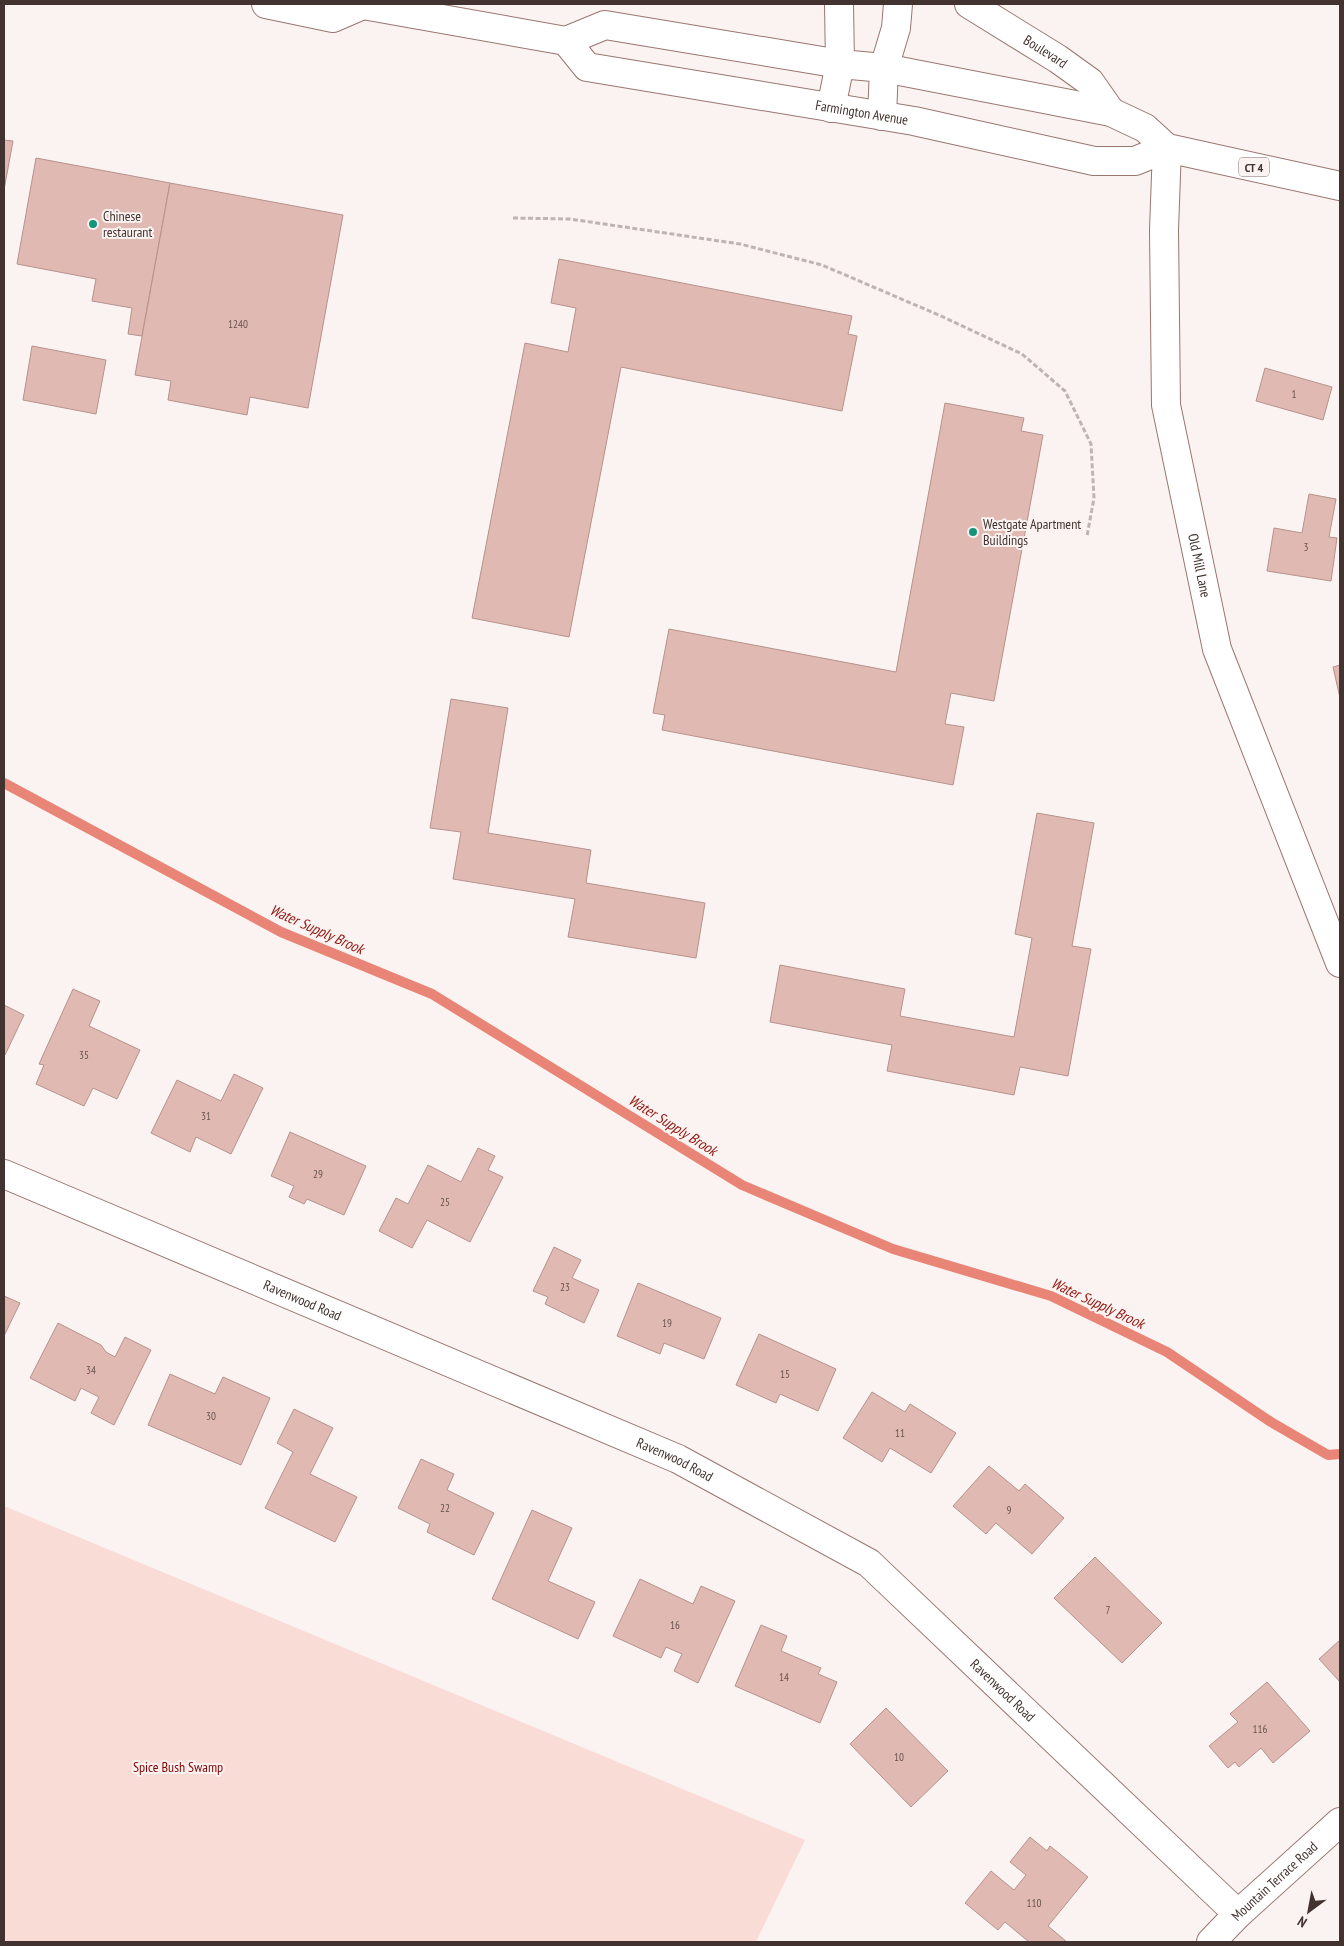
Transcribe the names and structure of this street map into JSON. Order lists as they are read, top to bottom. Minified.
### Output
{"streets":{"street":["Boulevard","Farmington Avenue","CT 4","Old Mill Lane","Ravenwood Road","Mountain Terrace Road"]},"crossings":[["Farmington Avenue","CT 4"],["Farmington Avenue","Old Mill Lane"],["CT 4","Old Mill Lane"],["Ravenwood Road","Mountain Terrace Road"]],"water":["Water Supply Brook"],"parks":["Spice Bush Swamp"],"places":["Chinese restaurant","Westgate Apartment Buildings"],"house_numbers":["1240","1","3","35","31","29","25","23","19","34","15","30","11","22","9","7","16","14","116","10","110"],"north":"bottom left"}
